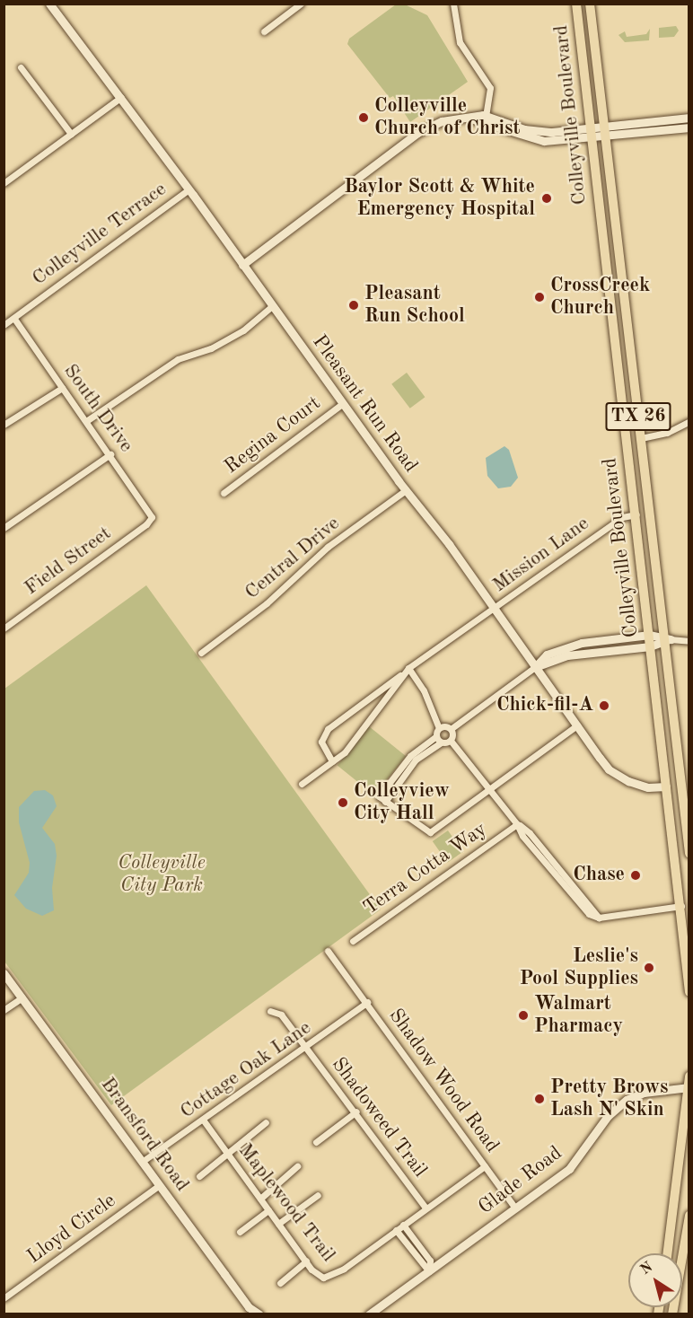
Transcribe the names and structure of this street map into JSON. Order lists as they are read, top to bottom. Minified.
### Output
{"streets":{"main road":["Colleyville Boulevard","TX 26"],"street":["Colleyville Terrace","Pleasant Run Road","South Drive","Regina Court","Mission Lane","Central Drive","Field Street","Terra Cotta Way","Cottage Oak Lane","Shadow Wood Road","Shadoweed Trail","Bransford Road","Glade Road","Maplewood Trail","Lloyd Circle"]},"crossings":[["Colleyville Boulevard","Pleasant Run Road"],["Colleyville Boulevard","Mission Lane"],["Colleyville Terrace","Pleasant Run Road"],["Colleyville Terrace","South Drive"],["Pleasant Run Road","Regina Court"],["Pleasant Run Road","Mission Lane"],["Pleasant Run Road","Central Drive"],["South Drive","Field Street"],["Cottage Oak Lane","Shadow Wood Road"],["Cottage Oak Lane","Shadoweed Trail"],["Cottage Oak Lane","Bransford Road"],["Cottage Oak Lane","Maplewood Trail"],["Shadow Wood Road","Glade Road"],["Shadow Wood Road","Maplewood Trail"],["Shadoweed Trail","Maplewood Trail"],["Bransford Road","Lloyd Circle"]],"parks":["Colleyville City Park"],"places":["Colleyville Church of Christ","Baylor Scott & White Emergency Hospital","CrossCreek Church","Pleasant Run School","Chick-fil-A","Colleyview City Hall","Chase","Leslie's Pool Supplies","Walmart Pharmacy","Pretty Brows Lash N' Skin"],"north":"top left"}
